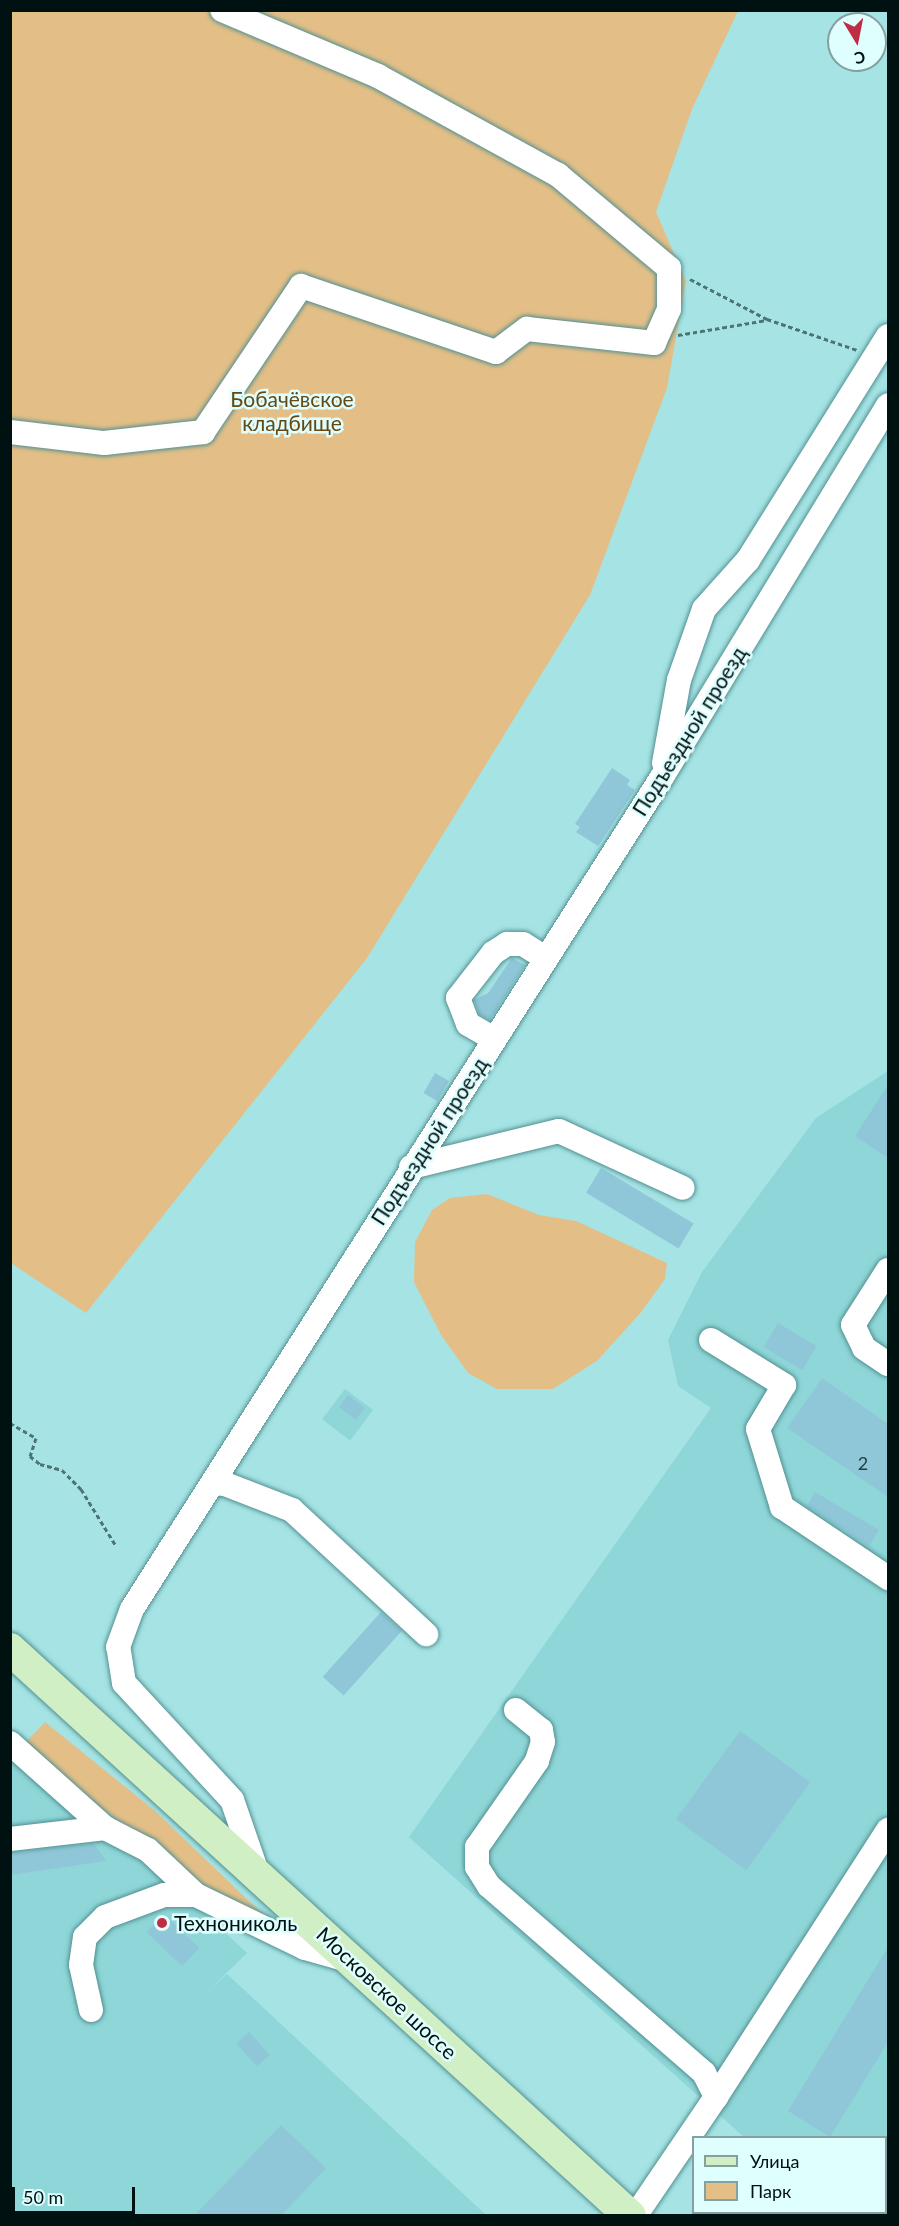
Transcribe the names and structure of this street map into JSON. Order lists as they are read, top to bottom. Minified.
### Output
{"streets":{"main road":["Московское шоссе"],"street":["Подъездной проезд"]},"crossings":[["Подъездной проезд","Московское шоссе"]],"parks":["Бобачёвское кладбище"],"places":["Технониколь"],"house_numbers":["2"],"legend":["Улица","Парк"],"scale_bar":"50 m","north":"bottom"}
